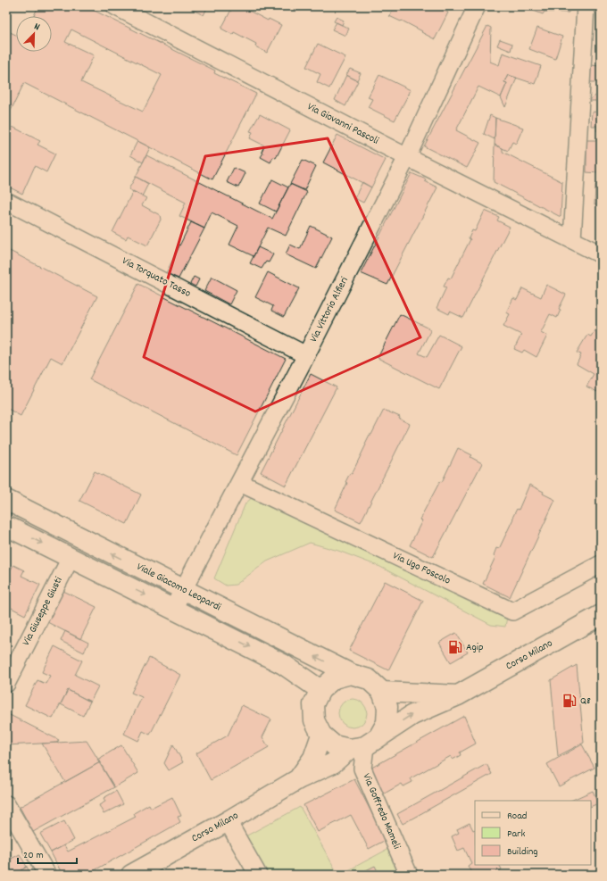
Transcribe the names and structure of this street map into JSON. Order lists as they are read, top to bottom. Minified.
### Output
{"streets":{"main road":["Viale Giacomo Leopardi","Corso Milano"],"street":["Via Giovanni Pascoli","Via Torquato Tasso","Via Vittorio Alfieri","Via Ugo Foscolo","Via Giuseppe Giusti","Via Goffredo Mameli"]},"crossings":[["Via Giovanni Pascoli","Via Vittorio Alfieri"],["Via Torquato Tasso","Via Vittorio Alfieri"],["Via Vittorio Alfieri","Via Ugo Foscolo"],["Via Vittorio Alfieri","Viale Giacomo Leopardi"],["Viale Giacomo Leopardi","Via Giuseppe Giusti"],["Viale Giacomo Leopardi","Corso Milano"],["Viale Giacomo Leopardi","Via Goffredo Mameli"],["Corso Milano","Via Goffredo Mameli"]],"places":{"fuel station":["Agip","Q8"]},"legend":["Road","Park","Building"],"scale_bar":"20 m","north":"top right"}
